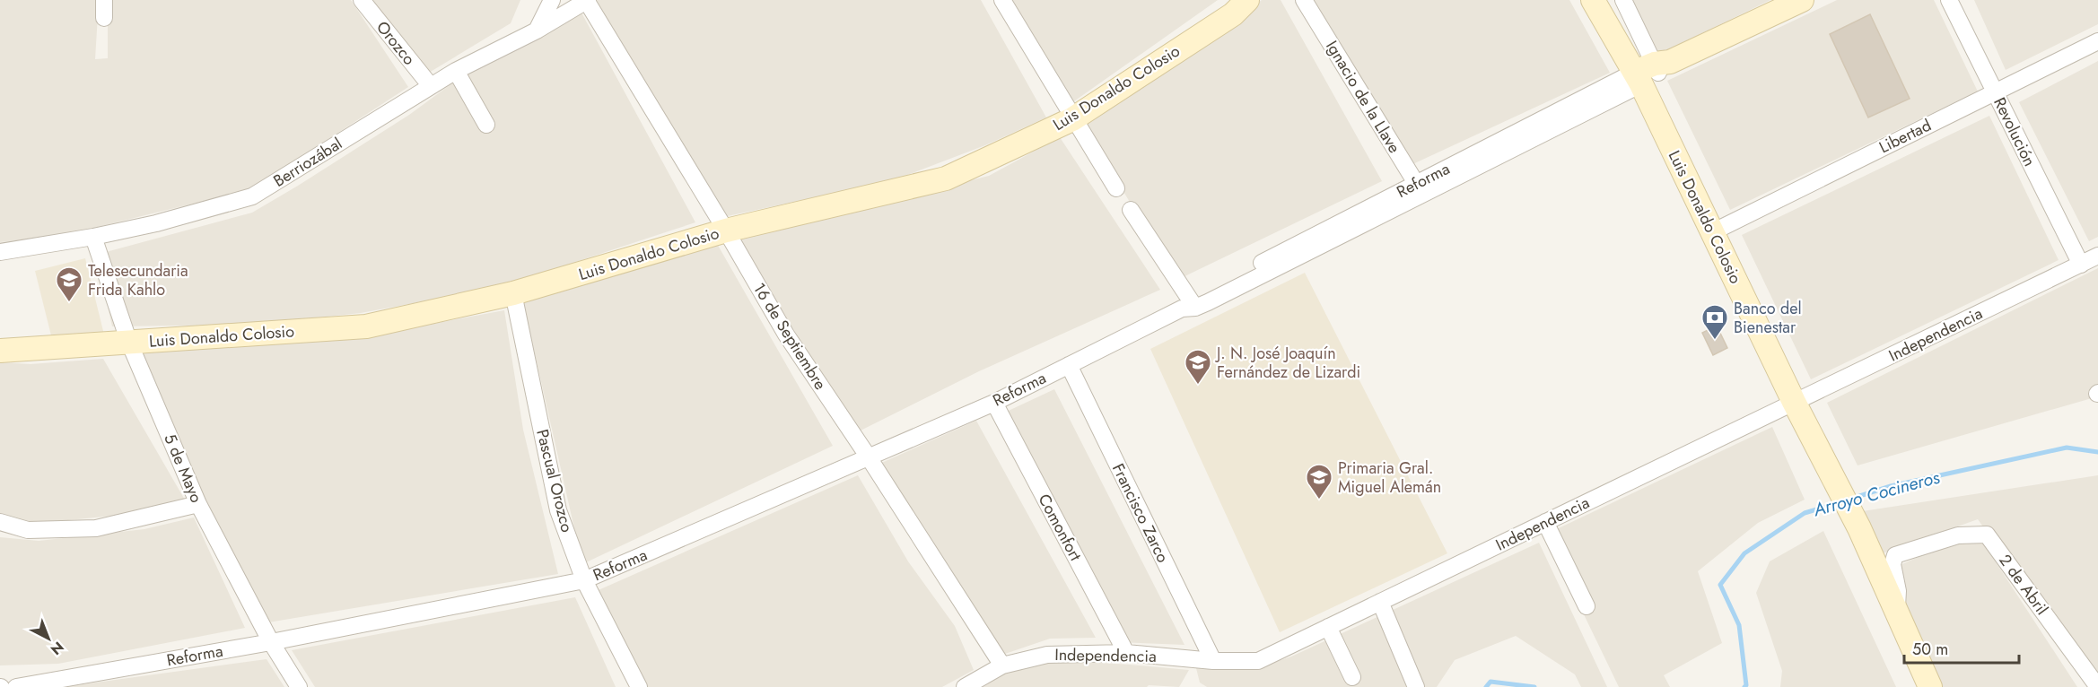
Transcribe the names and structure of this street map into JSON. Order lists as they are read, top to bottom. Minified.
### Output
{"streets":{"main road":["Luis Donaldo Colosio","Reforma"],"street":["Orozco","Ignacio de la Llave","Revolución","Libertad","Berriozábal","Independencia","16 de Septiembre","5 de Mayo","Pascual Orozco","Francisco Zarco","Comonfort","2 de Abril"]},"crossings":[["Orozco","Berriozábal"],["Luis Donaldo Colosio","Libertad"],["Luis Donaldo Colosio","Reforma"],["Luis Donaldo Colosio","Independencia"],["Luis Donaldo Colosio","16 de Septiembre"],["Luis Donaldo Colosio","5 de Mayo"],["Luis Donaldo Colosio","Pascual Orozco"],["Luis Donaldo Colosio","2 de Abril"],["Ignacio de la Llave","Reforma"],["Revolución","Libertad"],["Revolución","Independencia"],["Berriozábal","16 de Septiembre"],["Berriozábal","5 de Mayo"],["Reforma","16 de Septiembre"],["Reforma","5 de Mayo"],["Reforma","Pascual Orozco"],["Reforma","Francisco Zarco"],["Reforma","Comonfort"],["Independencia","16 de Septiembre"],["Independencia","Francisco Zarco"],["Independencia","Comonfort"]],"water":["Arroyo Cocineros"],"places":{"school or university":["Telesecundaria Frida Kahlo","J. N. José Joaquín Fernández de Lizardi","Primaria Gral. Miguel Alemán"],"bank":["Banco del Bienestar"]},"scale_bar":"50 m","north":"bottom right"}
